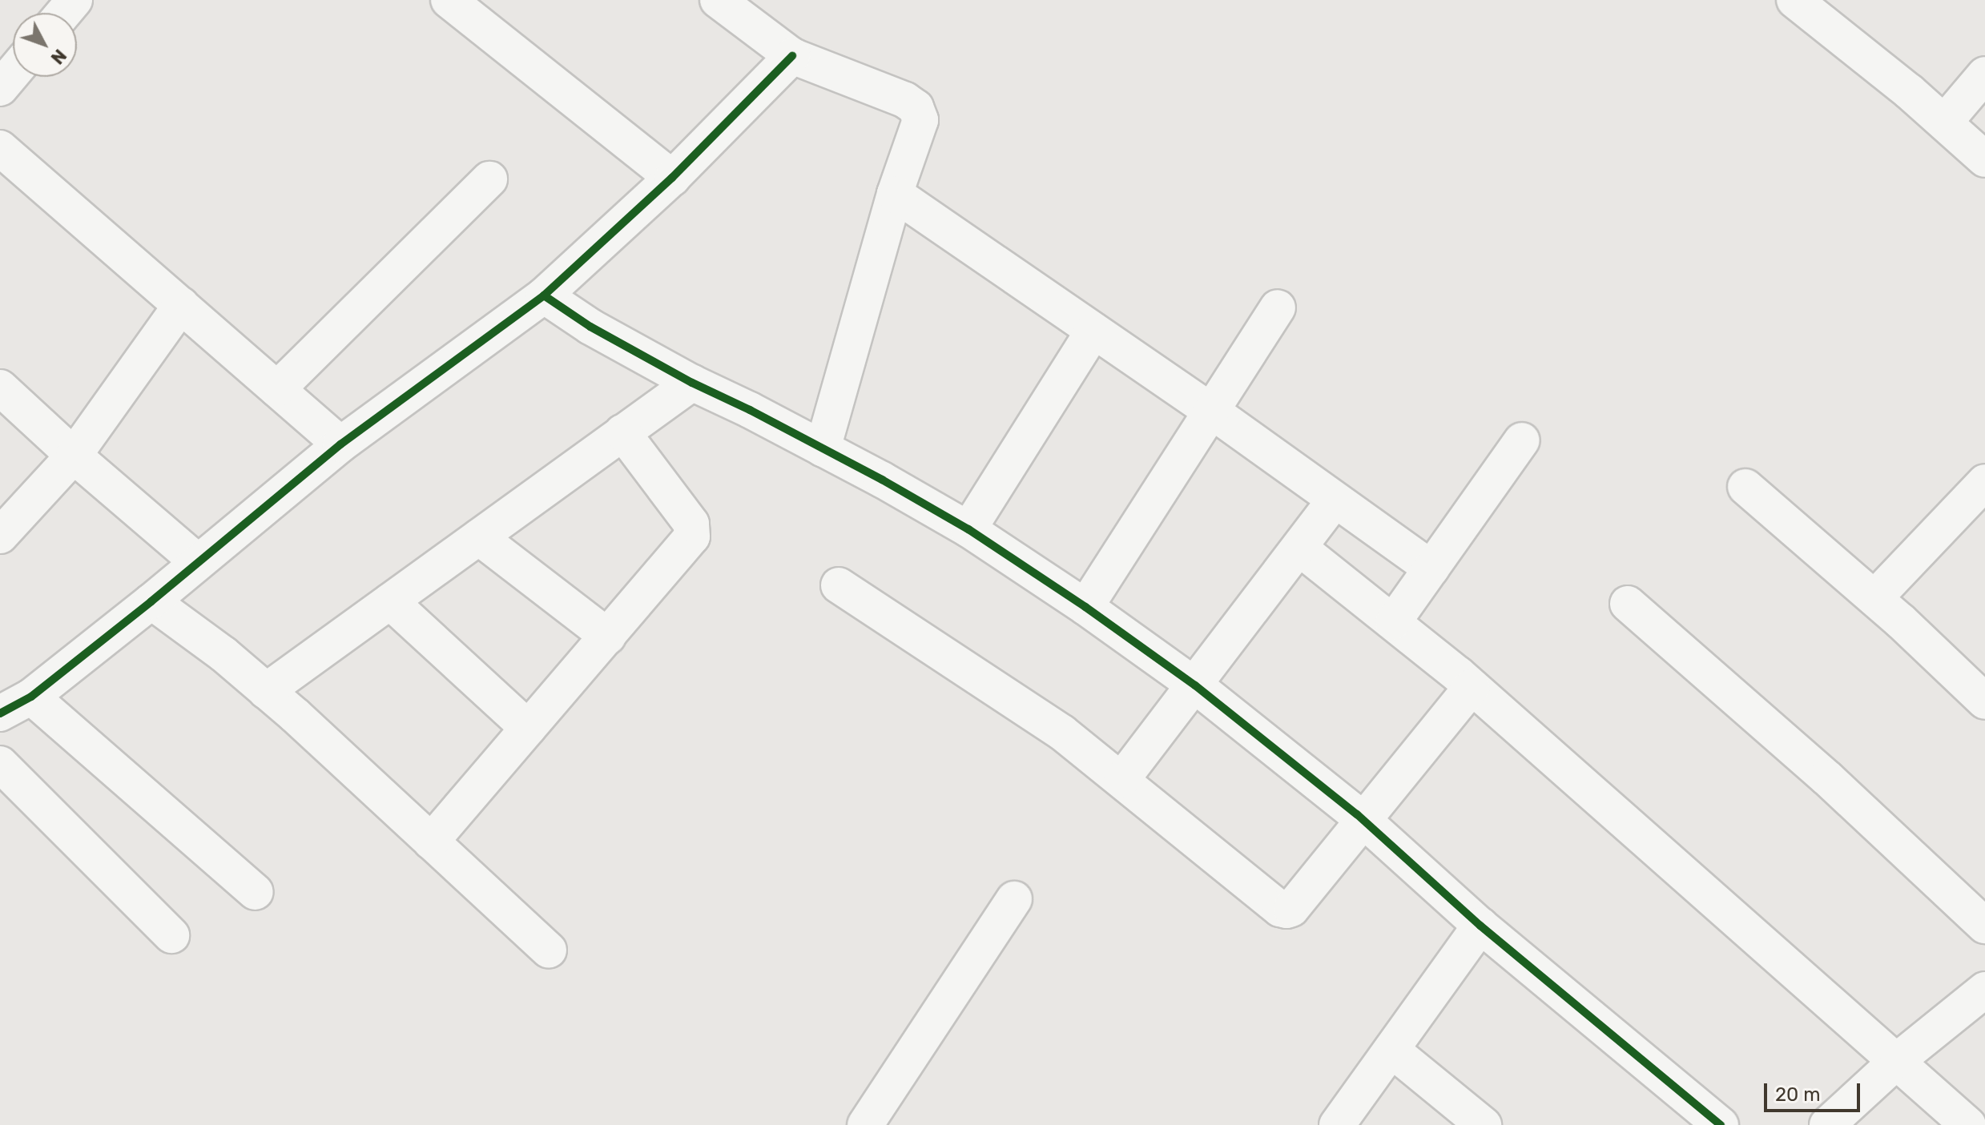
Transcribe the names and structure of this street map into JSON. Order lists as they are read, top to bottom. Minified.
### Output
{"scale_bar":"20 m","north":"bottom right"}
